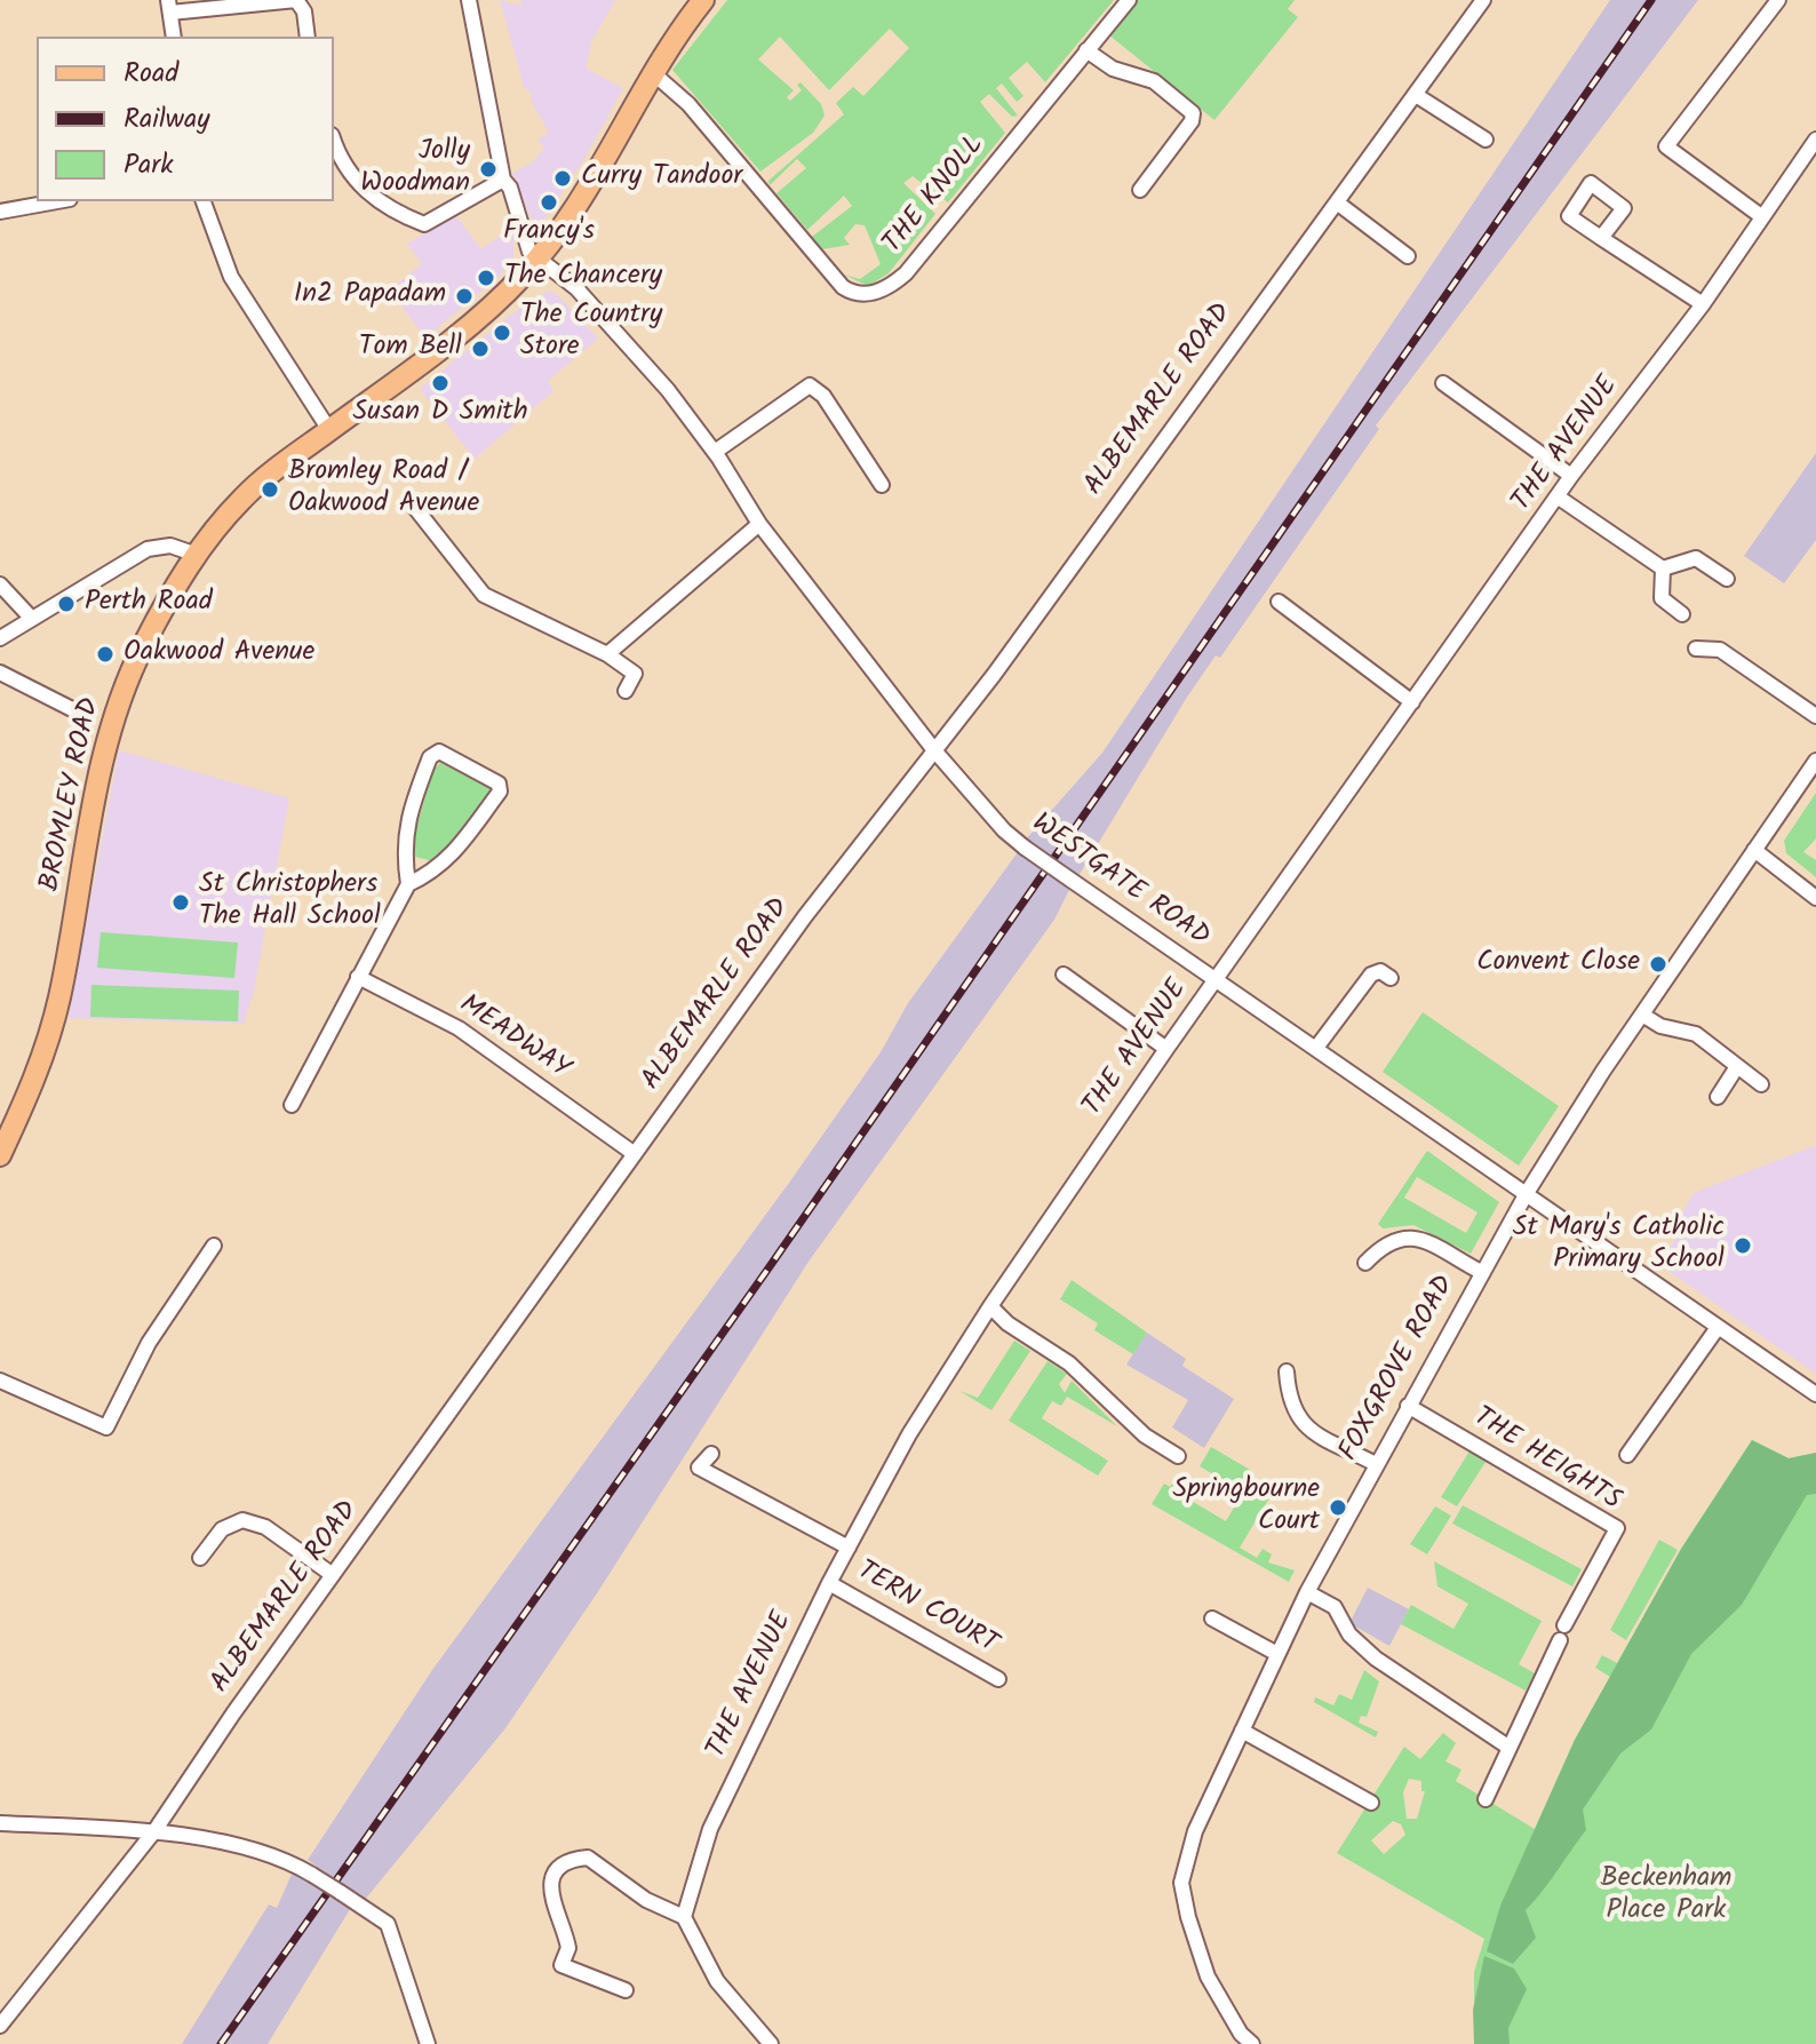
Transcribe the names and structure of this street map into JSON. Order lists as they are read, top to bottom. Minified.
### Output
{"streets":{"main road":["BROMLEY ROAD"],"street":["THE KNOLL","ALBEMARLE ROAD","THE AVENUE","WESTGATE ROAD","MEADWAY","FOXGROVE ROAD","THE HEIGHTS","TERN COURT"]},"crossings":[["THE KNOLL","BROMLEY ROAD"],["ALBEMARLE ROAD","WESTGATE ROAD"],["ALBEMARLE ROAD","MEADWAY"],["THE AVENUE","WESTGATE ROAD"],["THE AVENUE","TERN COURT"],["BROMLEY ROAD","WESTGATE ROAD"],["WESTGATE ROAD","FOXGROVE ROAD"],["FOXGROVE ROAD","THE HEIGHTS"]],"parks":["Beckenham Place Park"],"places":["Jolly Woodman","Curry Tandoor","Francy's","The Chancery","In2 Papadam","The Country Store","Tom Bell","Susan D Smith","Bromley Road / Oakwood Avenue","Perth Road","Oakwood Avenue","St Christophers The Hall School","Convent Close","St Mary's Catholic Primary School","Springbourne Court"],"legend":["Road","Railway","Park"]}
